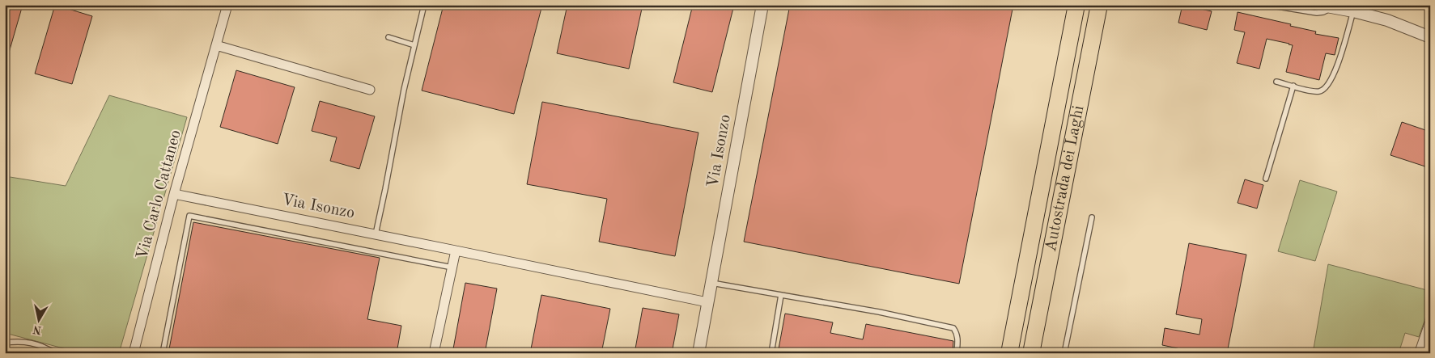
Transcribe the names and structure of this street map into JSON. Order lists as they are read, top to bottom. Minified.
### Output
{"streets":{"highway":["Autostrada dei Laghi"],"street":["Via Isonzo","Via Carlo Cattaneo"]},"crossings":[["Via Isonzo","Via Carlo Cattaneo"]],"north":"bottom"}
